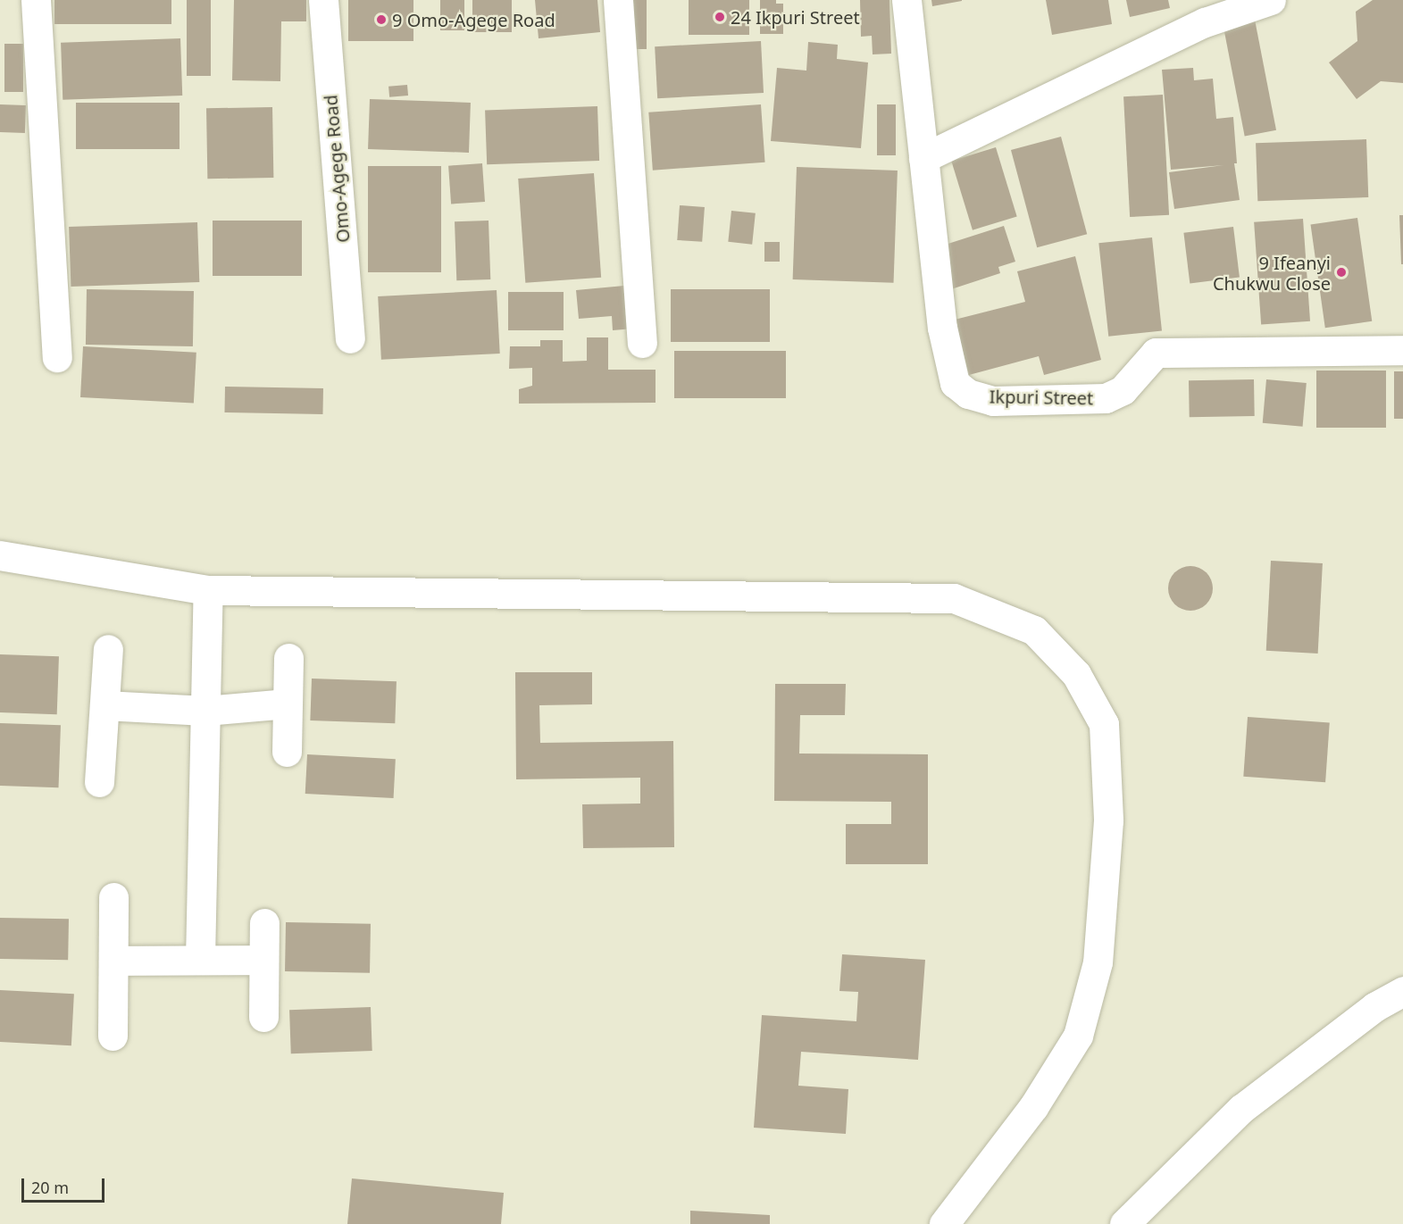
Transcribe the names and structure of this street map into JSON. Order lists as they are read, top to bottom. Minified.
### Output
{"streets":{"street":["Omo-Agege Road","Ikpuri Street"]},"places":["24 Ikpuri Street","9 Omo-Agege Road","9 Ifeanyi Chukwu Close"],"scale_bar":"20 m"}
